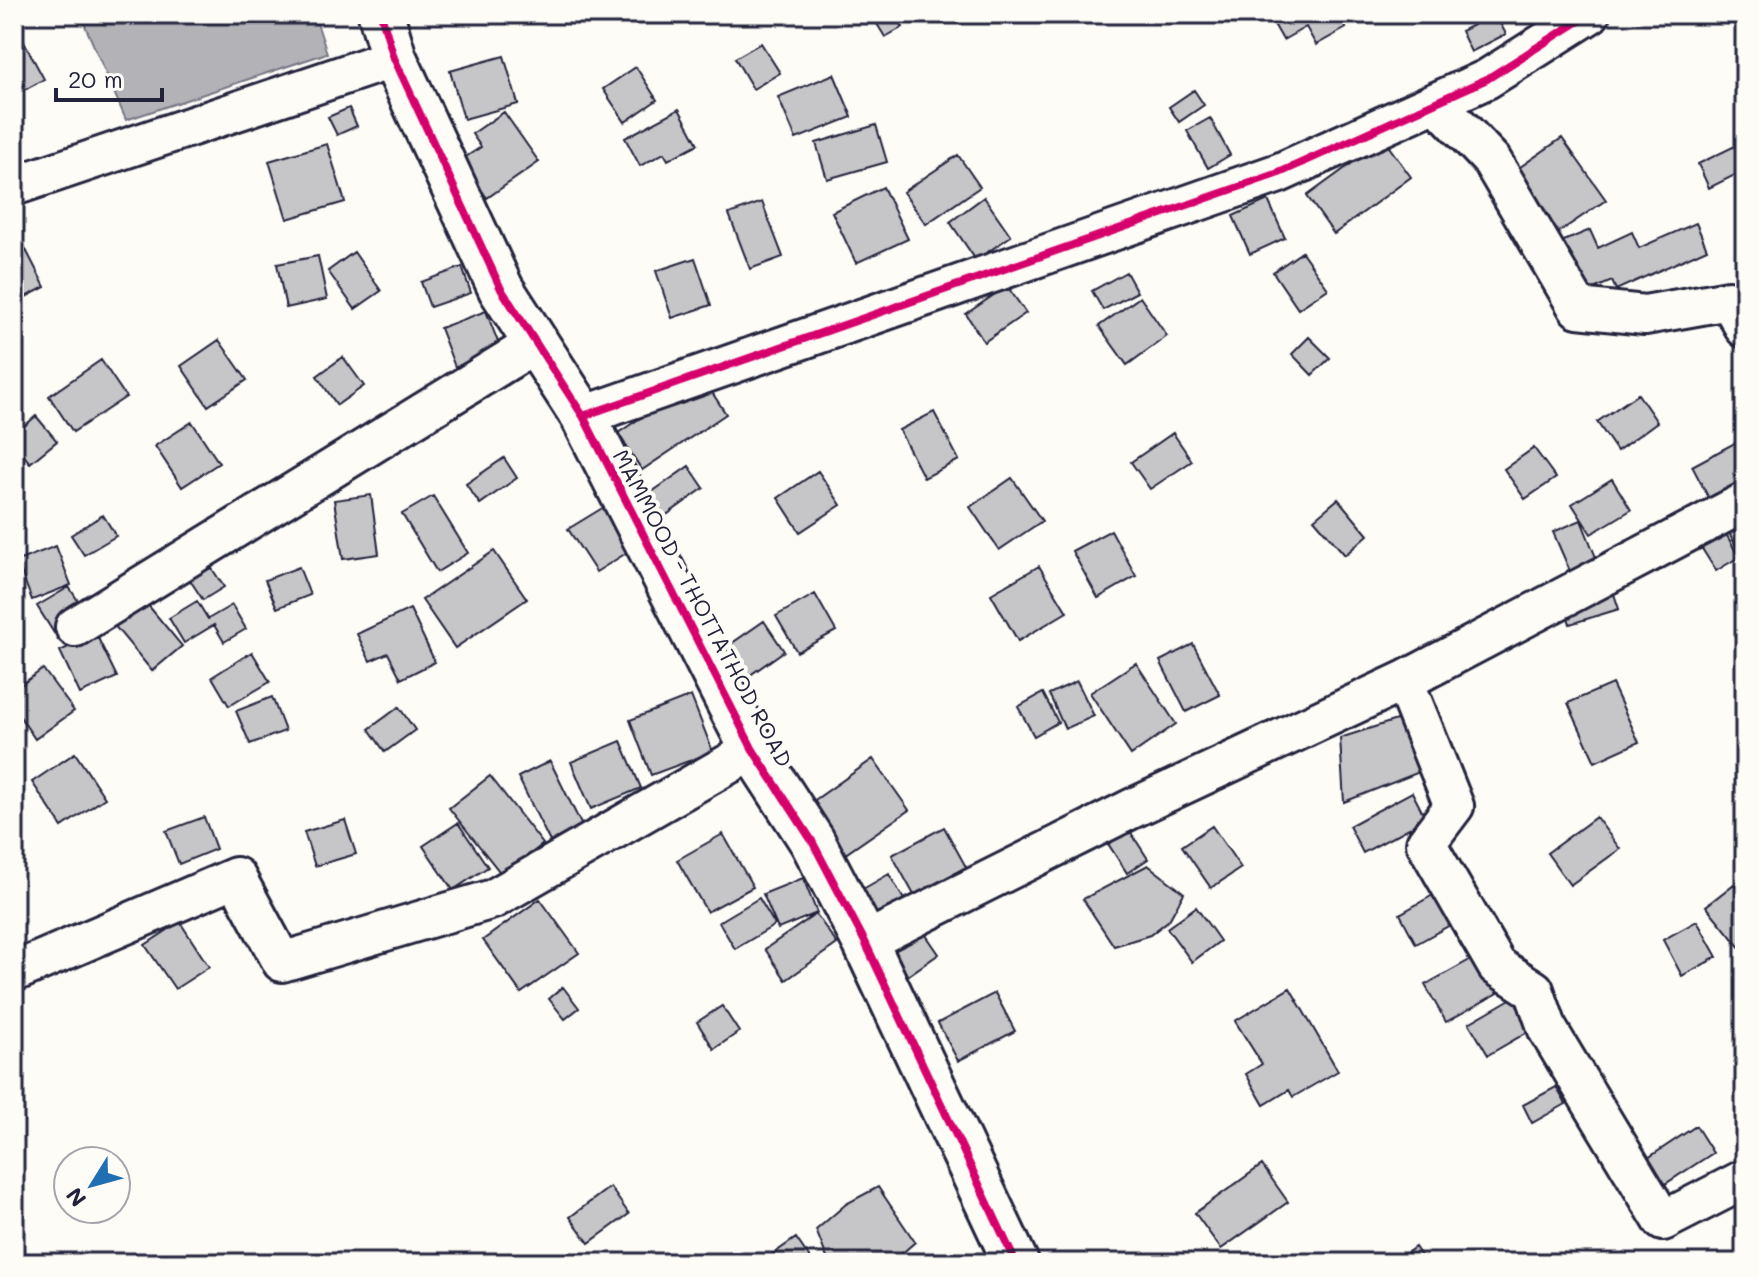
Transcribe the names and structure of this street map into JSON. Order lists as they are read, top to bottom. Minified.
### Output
{"streets":{"street":["MAMMOOD - THOTTATHOD ROAD"]},"scale_bar":"20 m","north":"bottom left"}
